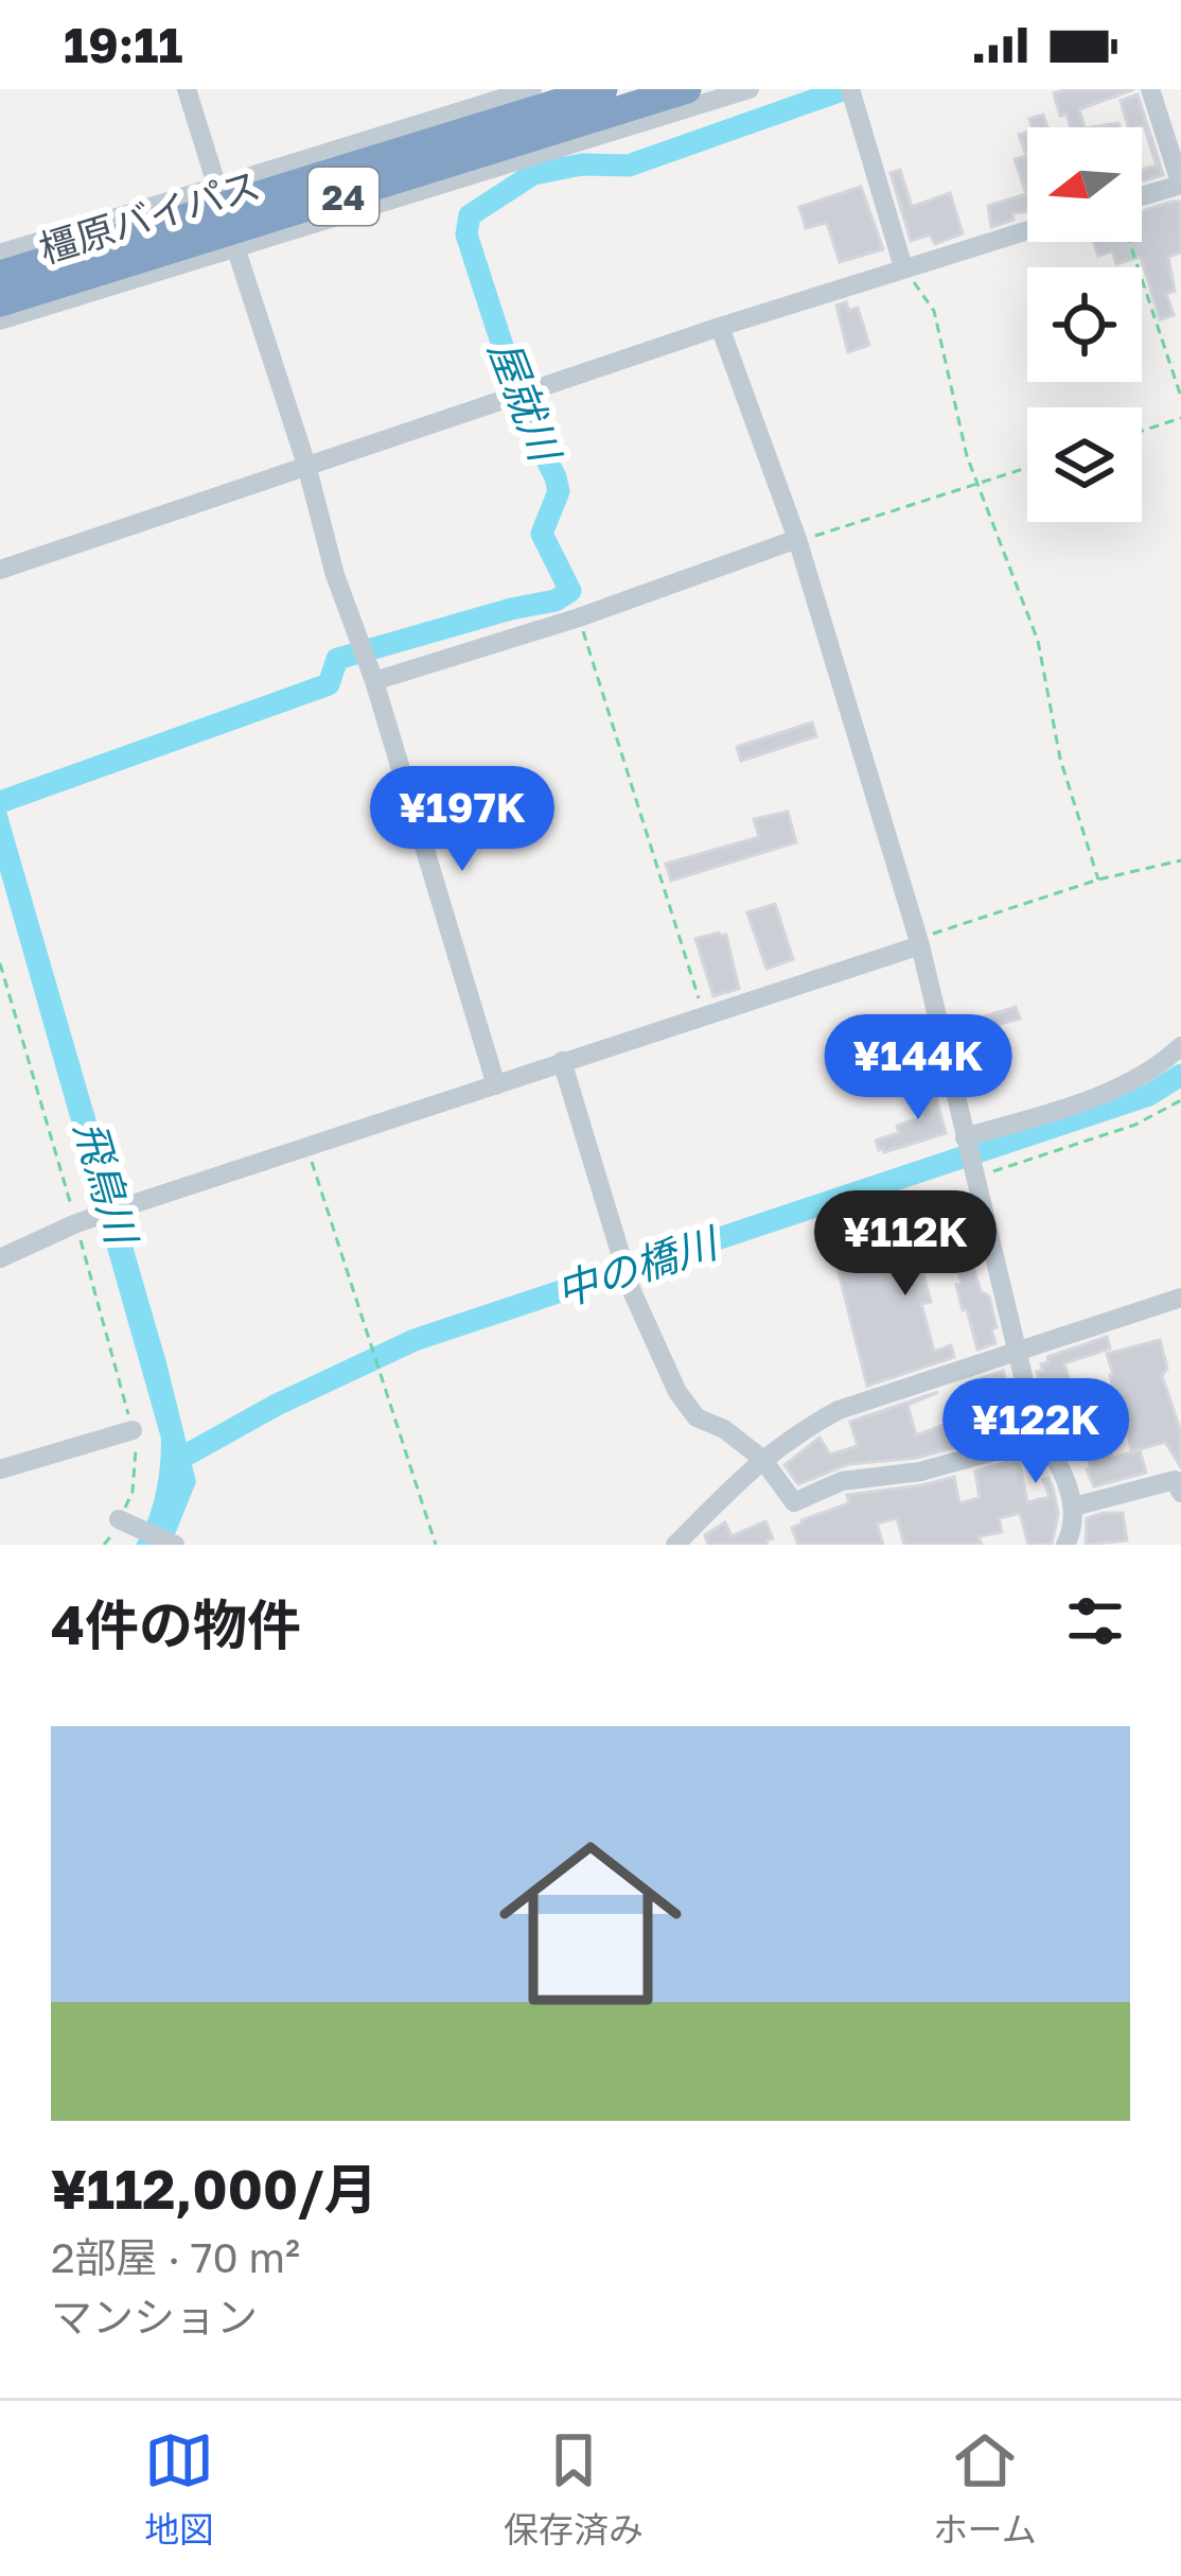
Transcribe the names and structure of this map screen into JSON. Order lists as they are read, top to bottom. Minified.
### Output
{"streets":{"highway":["24","橿原バイパス"]},"water":["屋就川","飛鳥川","中の橋川"],"north":"left","page":{"status":"19:11","price":["¥197K","¥144K","¥112K","¥122K"],"heading":"4件の物件","list":[{"name":"¥112,000/月","note":"2部屋 · 70 m² · マンション"}],"tabs":["地図","保存済み","ホーム"]}}
